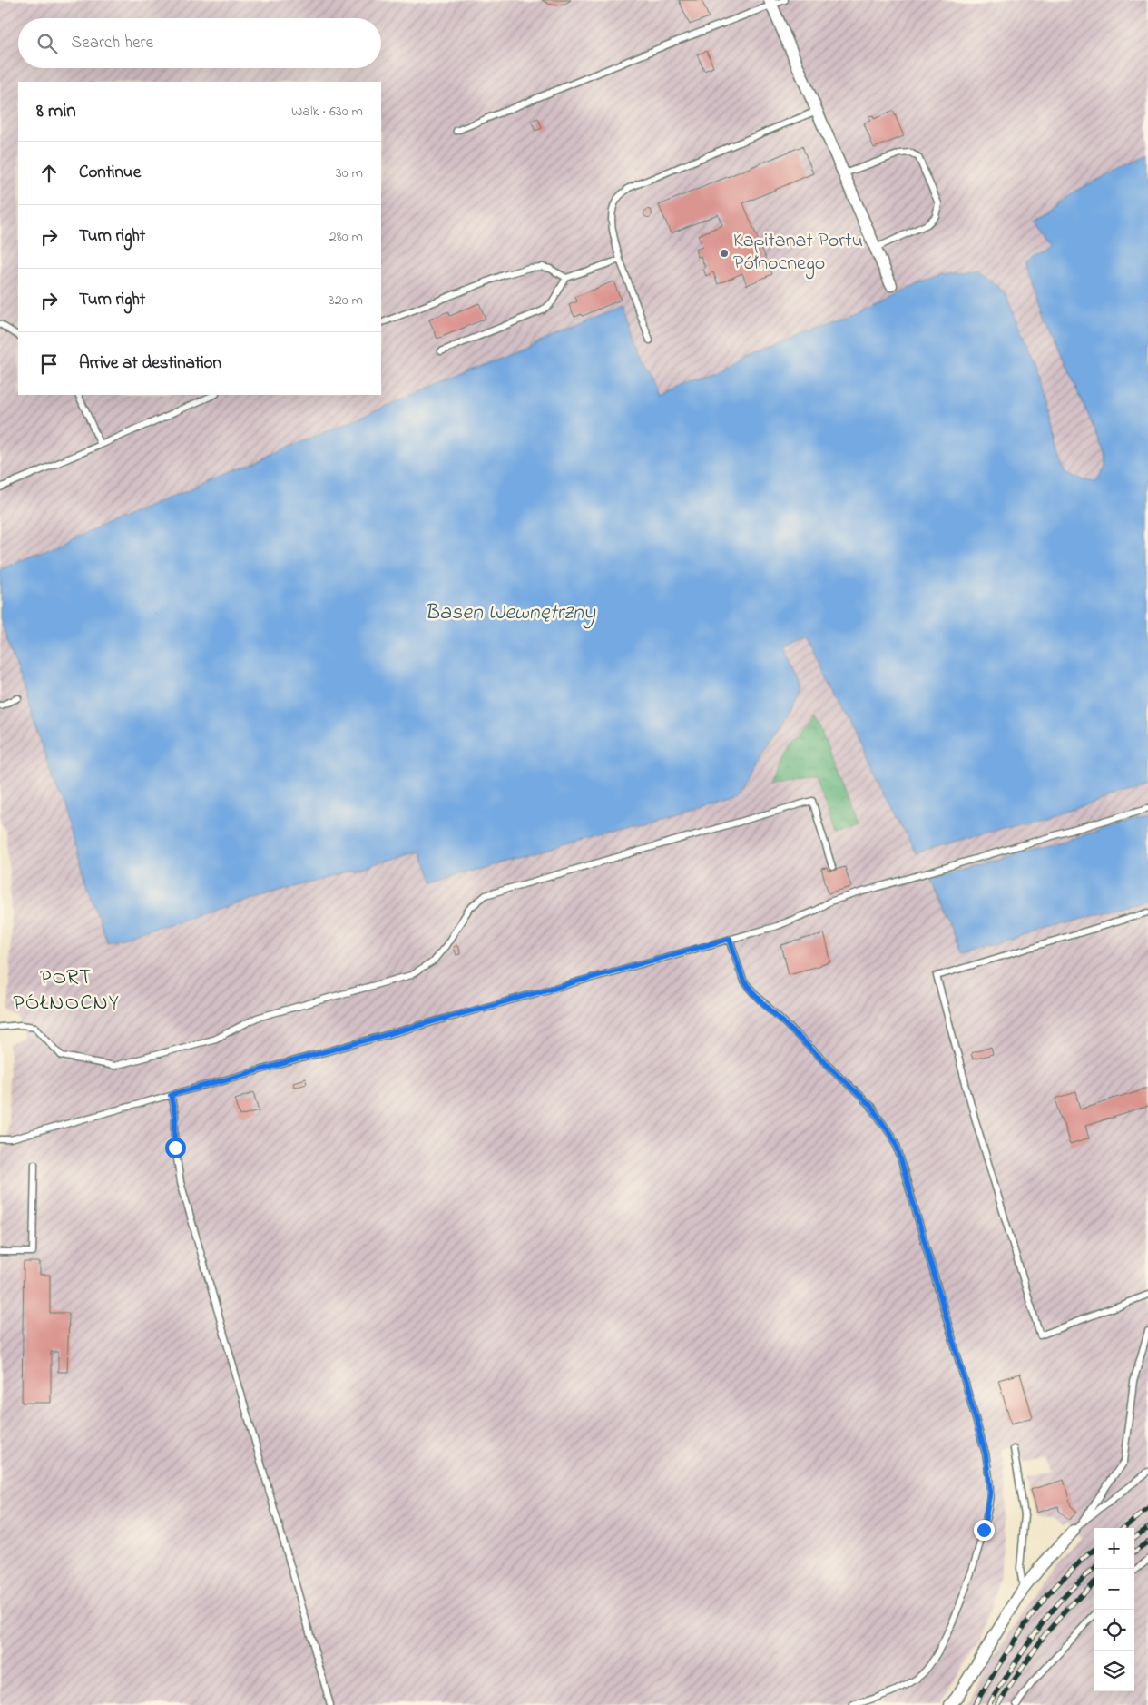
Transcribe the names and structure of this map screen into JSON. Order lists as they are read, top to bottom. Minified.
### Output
{"districts":["PORT PÓŁNOCNY"],"water":["Basen Wewnętrzny"],"places":["Kapitanat Portu Północnego"],"page":{"search":"Search here","heading":["8 min","Walk · 630 m"],"list":[["Continue","30 m"],["Turn right","280 m"],["Turn right","320 m"],"Arrive at destination"],"map_buttons":["+","−"]}}
